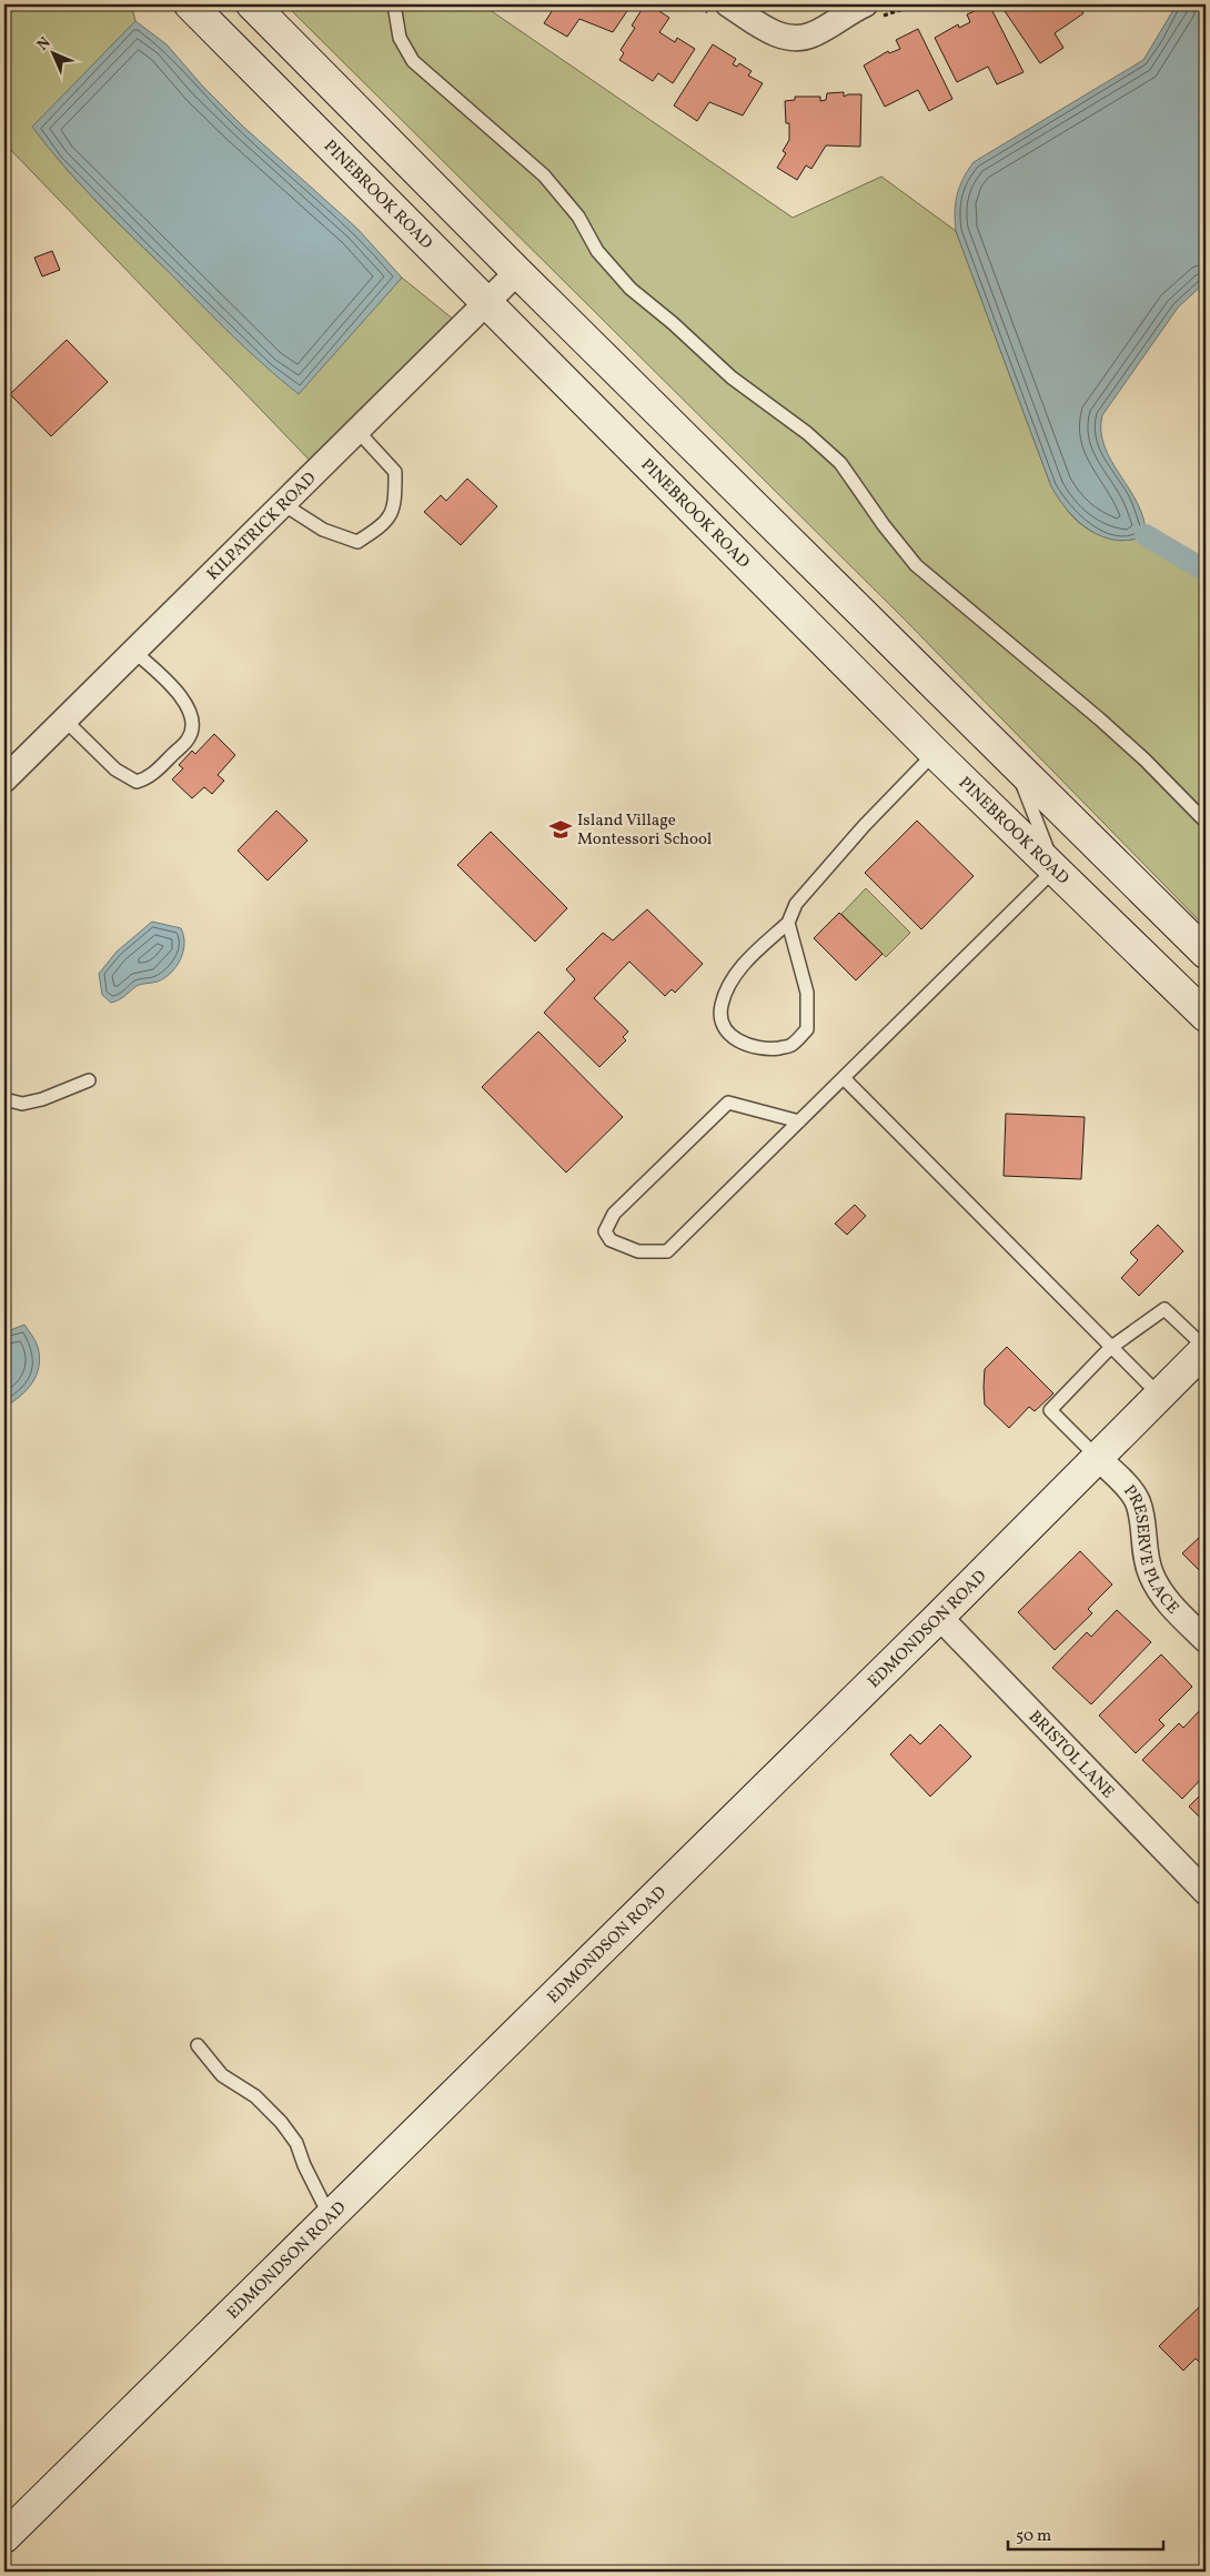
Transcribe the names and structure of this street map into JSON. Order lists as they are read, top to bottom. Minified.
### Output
{"streets":{"street":["PINEBROOK ROAD","KILPATRICK ROAD","PRESERVE PLACE","EDMONDSON ROAD","BRISTOL LANE"]},"crossings":[["PINEBROOK ROAD","KILPATRICK ROAD"],["PRESERVE PLACE","EDMONDSON ROAD"],["EDMONDSON ROAD","BRISTOL LANE"]],"places":{"school or university":["Island Village Montessori School"]},"scale_bar":"50 m","north":"top left"}
